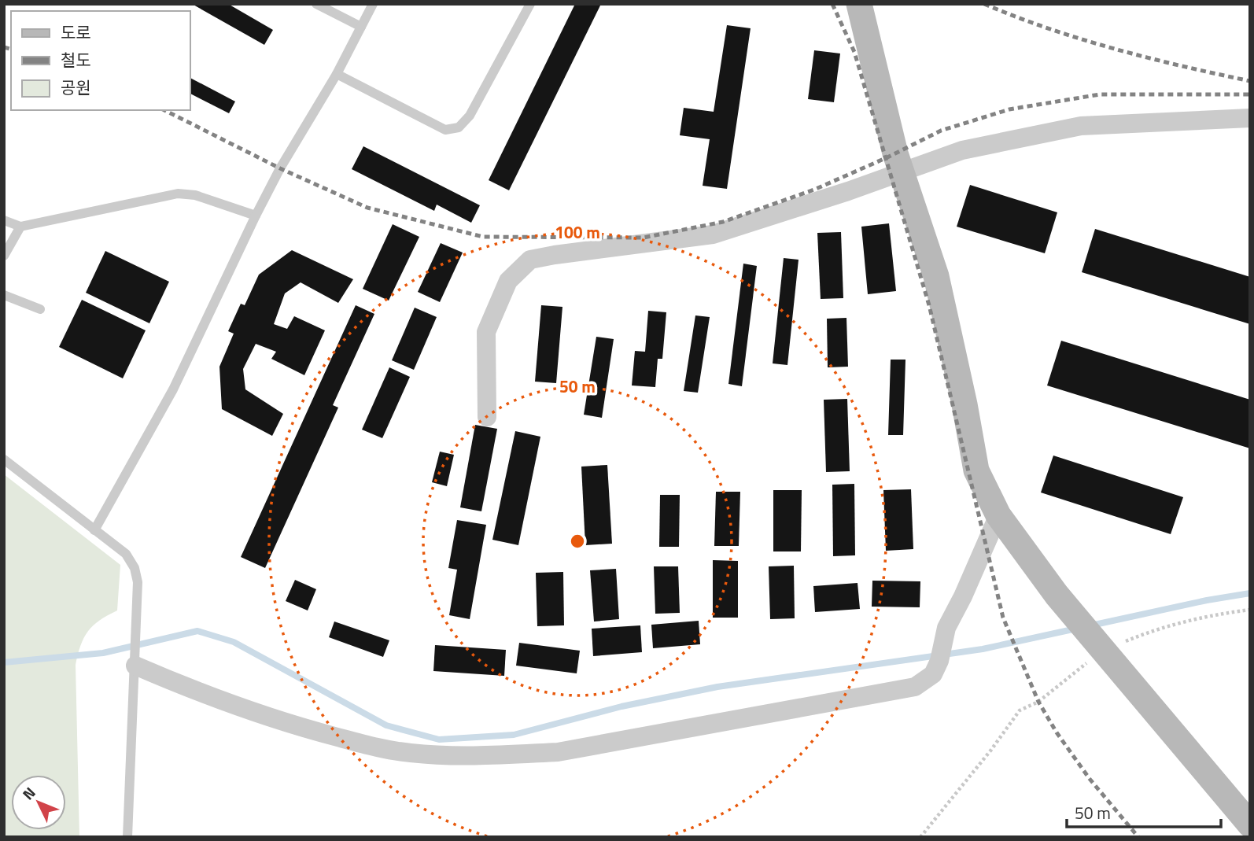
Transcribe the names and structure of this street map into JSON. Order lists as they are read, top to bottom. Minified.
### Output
{"legend":["도로","철도","공원"],"scale_bar":"50 m","north":"top left","rings":["100 m","50 m"]}
